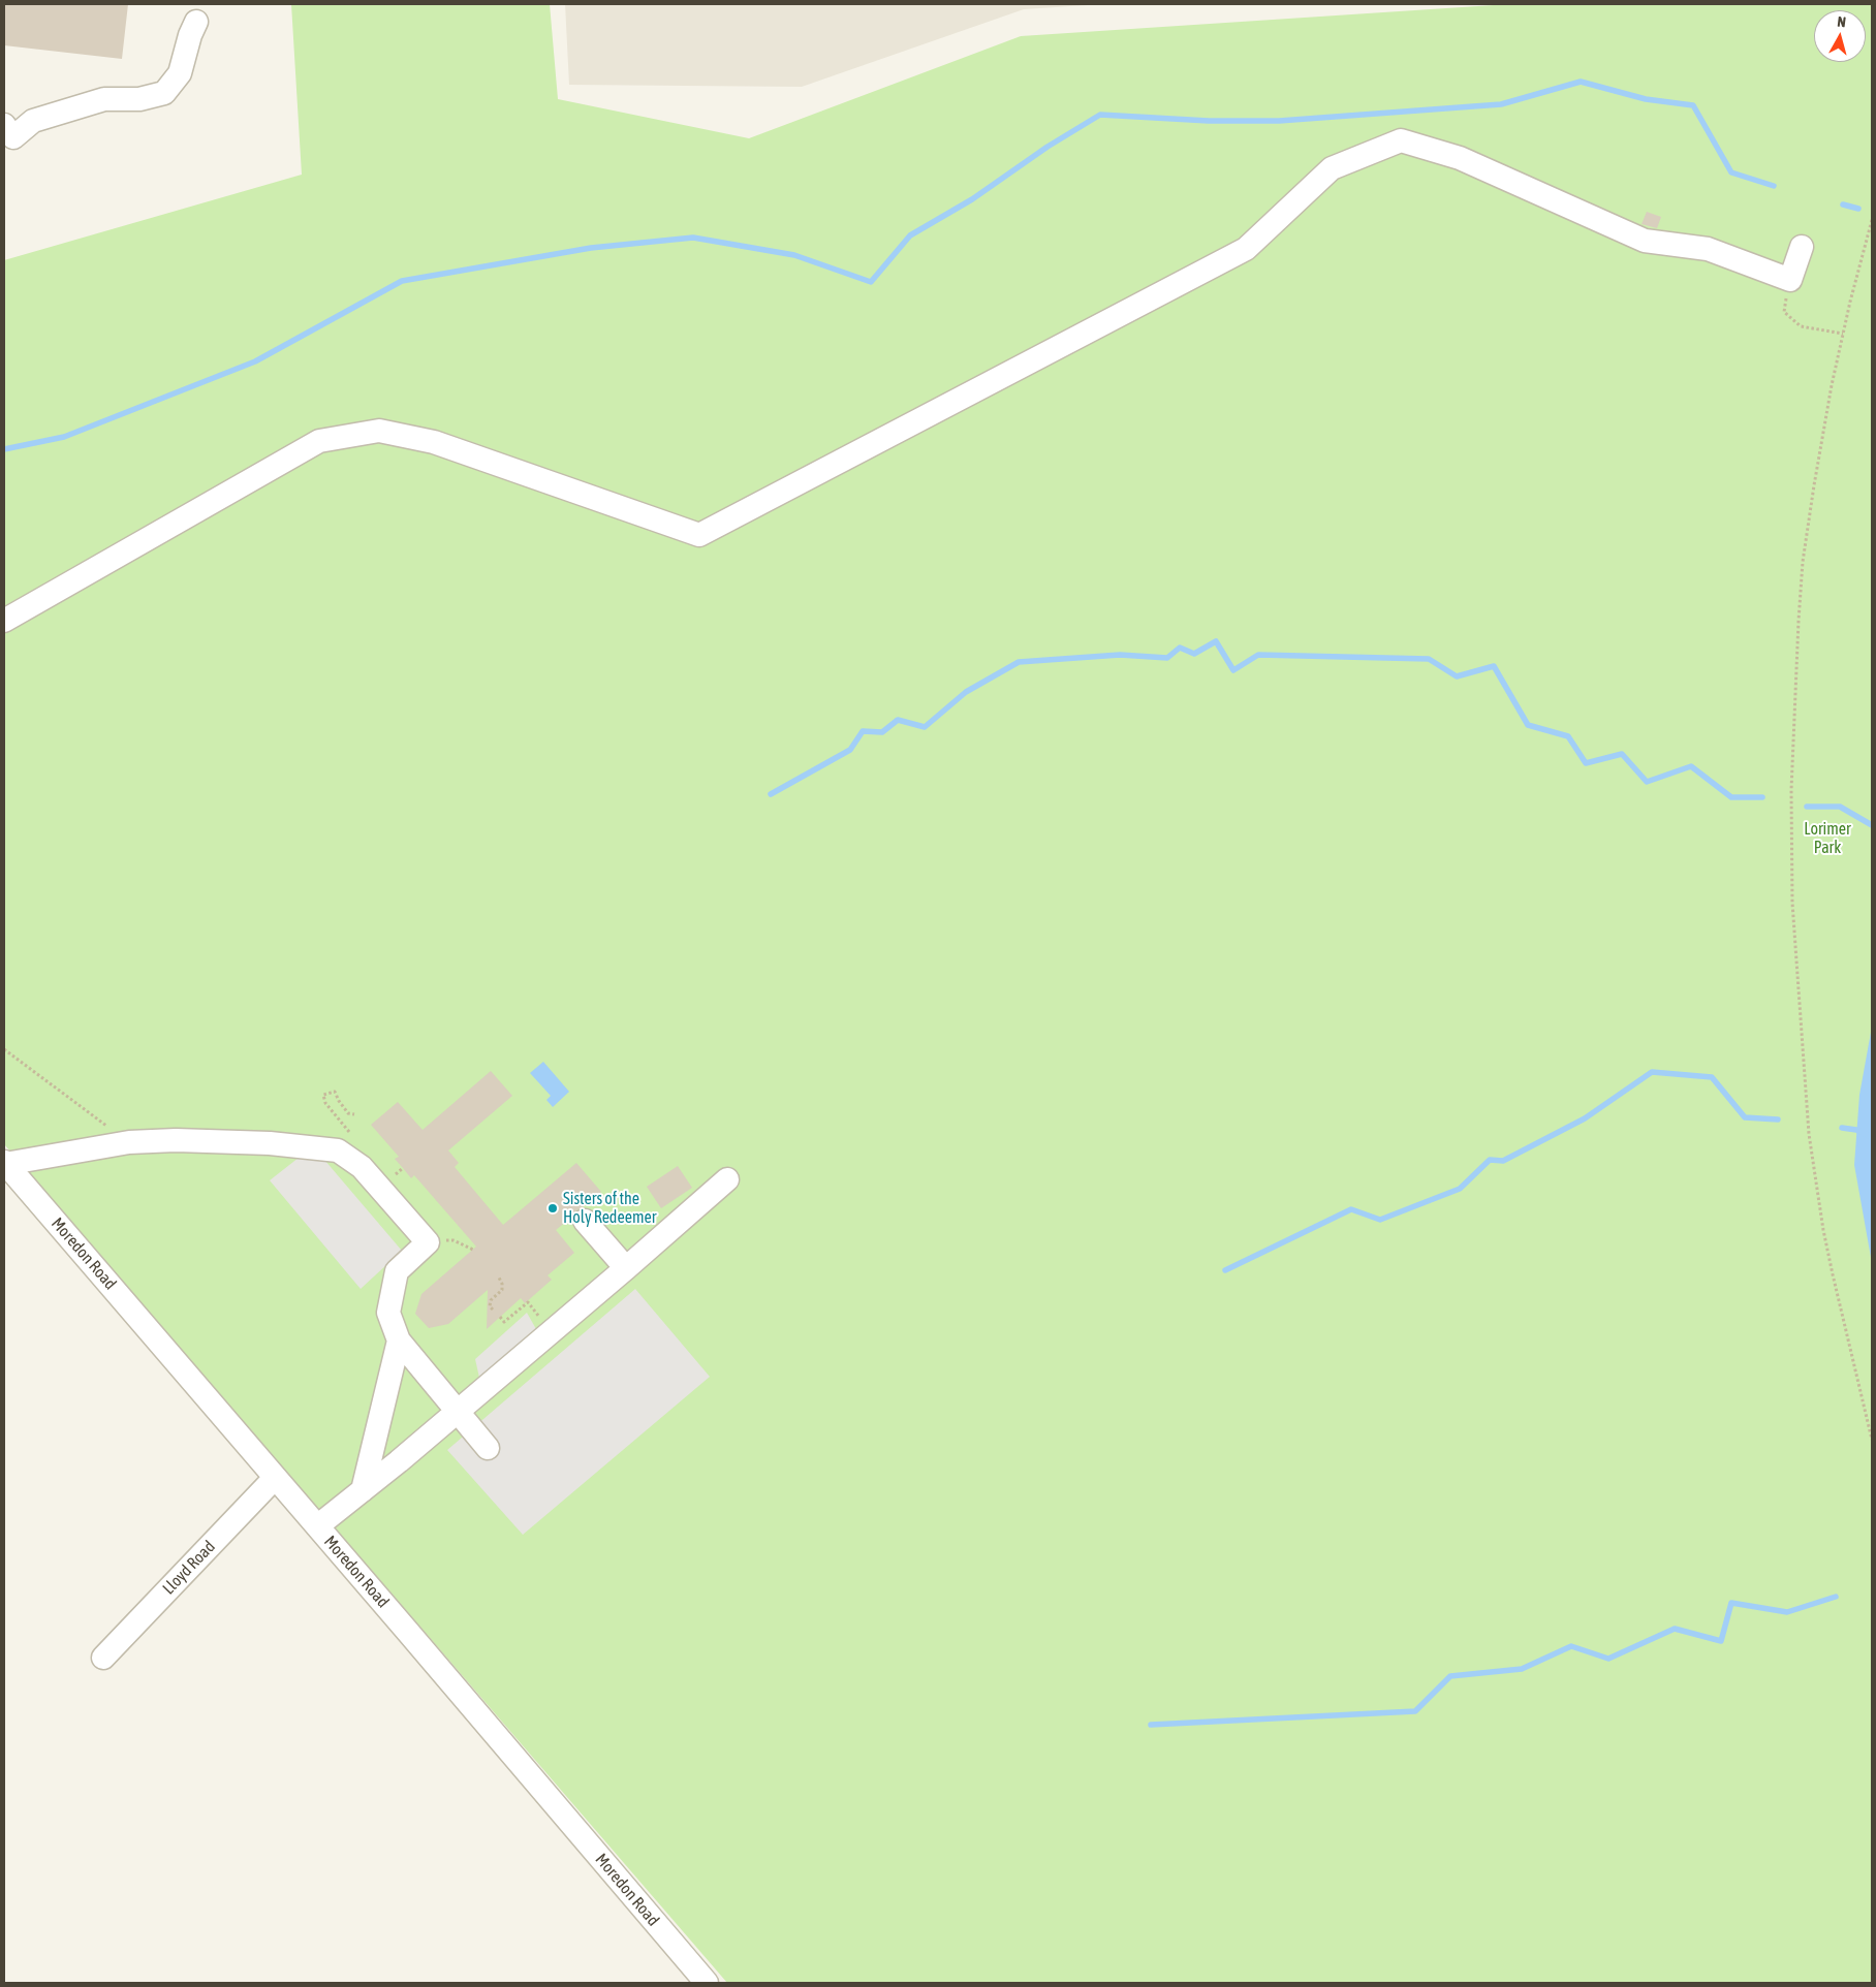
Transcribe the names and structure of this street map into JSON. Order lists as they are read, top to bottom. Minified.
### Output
{"streets":{"street":["Moredon Road","Lloyd Road"]},"crossings":[["Moredon Road","Lloyd Road"]],"parks":["Lorimer Park"],"places":["Sisters of the Holy Redeemer"],"north":"top"}
